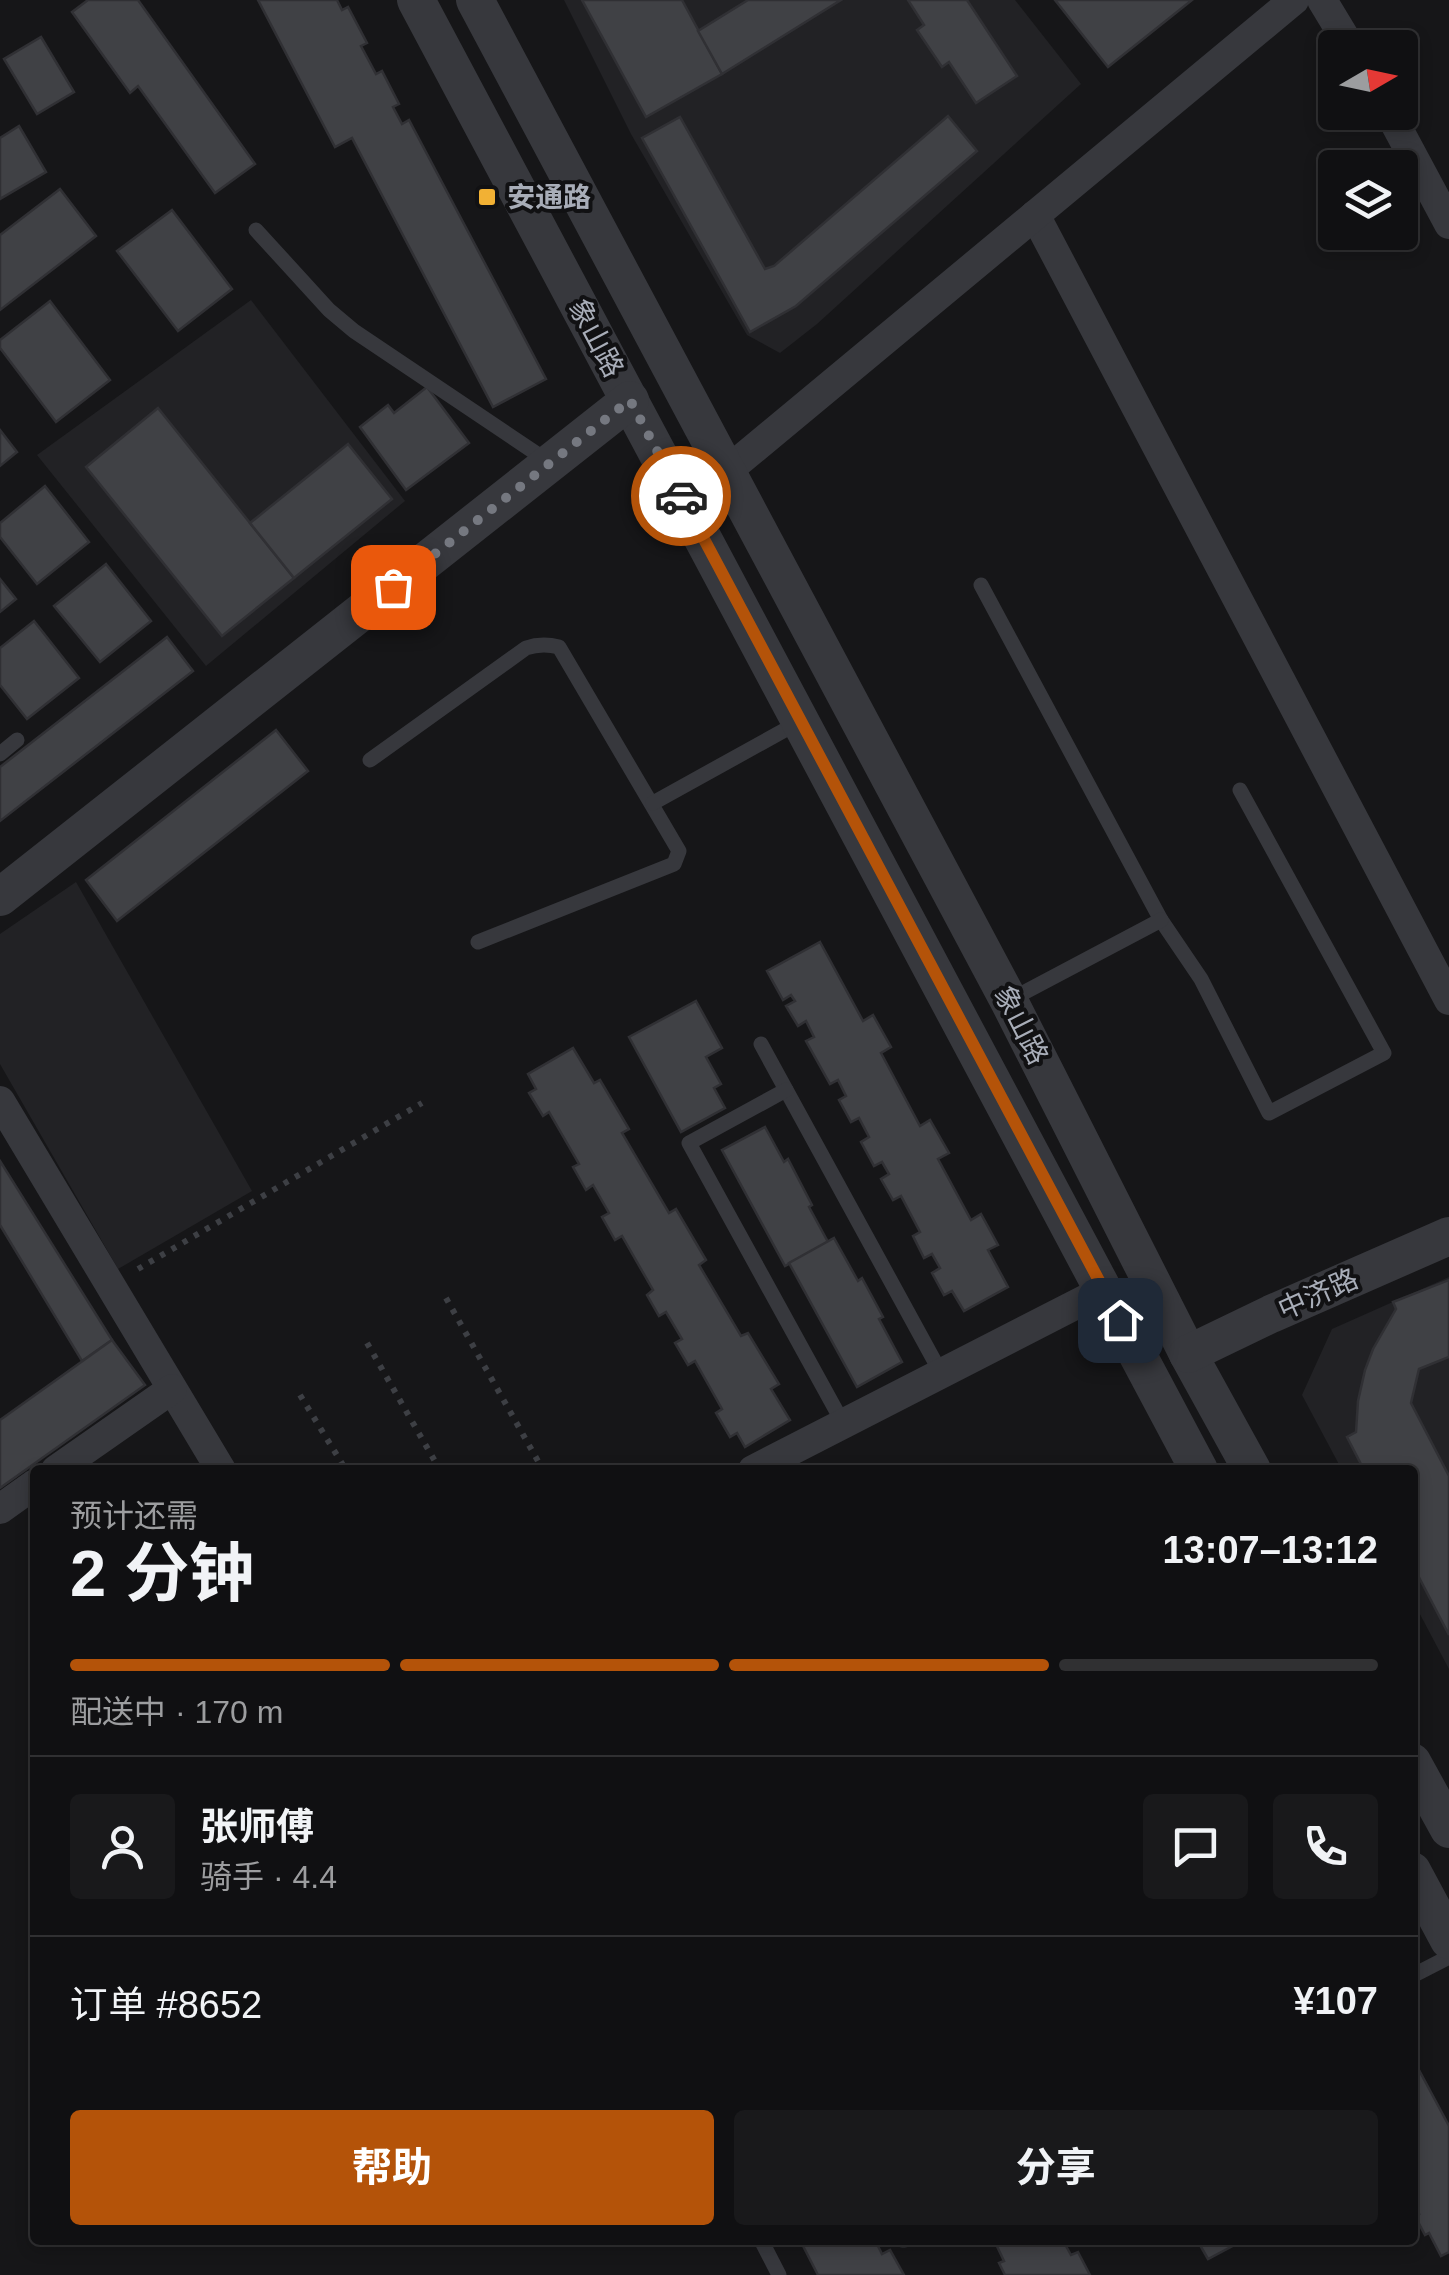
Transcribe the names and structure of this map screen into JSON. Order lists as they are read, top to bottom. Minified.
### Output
{"streets":{"street":["象山路","中济路"]},"crossings":[["象山路","中济路"]],"places":{"transit":["安通路"]},"north":"right","page":{"heading":["2 分钟","预计还需","13:07–13:12"],"panel":["张师傅","骑手 · 4.4","订单 #8652","¥107"],"bar":"配送中 · 170 m","buttons":["帮助","分享"]}}
